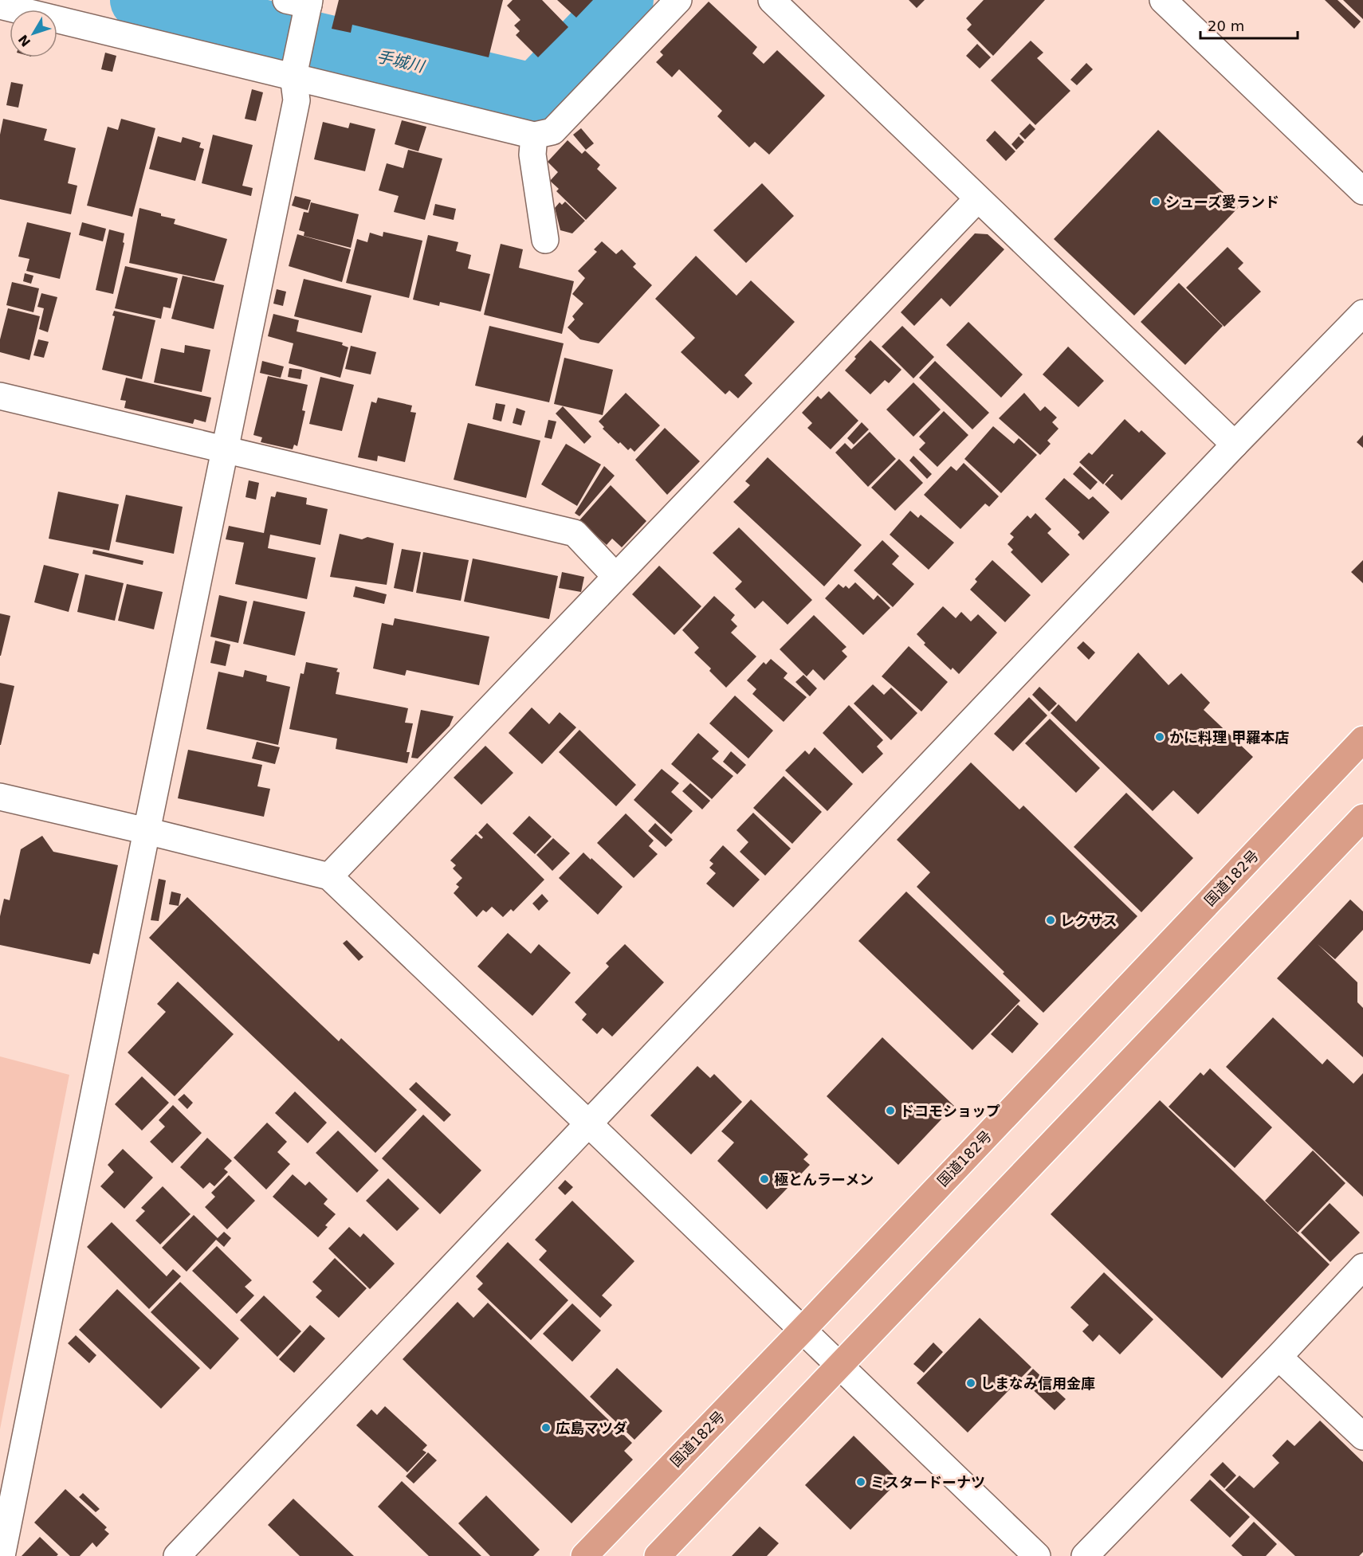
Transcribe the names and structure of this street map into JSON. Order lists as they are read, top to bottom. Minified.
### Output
{"streets":{"highway":["国道182号"]},"water":["手城川"],"places":["シューズ愛ランド","かに料理 甲羅本店","レクサス","ドコモショップ","極とんラーメン","しまなみ信用金庫","広島マツダ","ミスタードーナツ"],"scale_bar":"20 m","north":"bottom left"}
